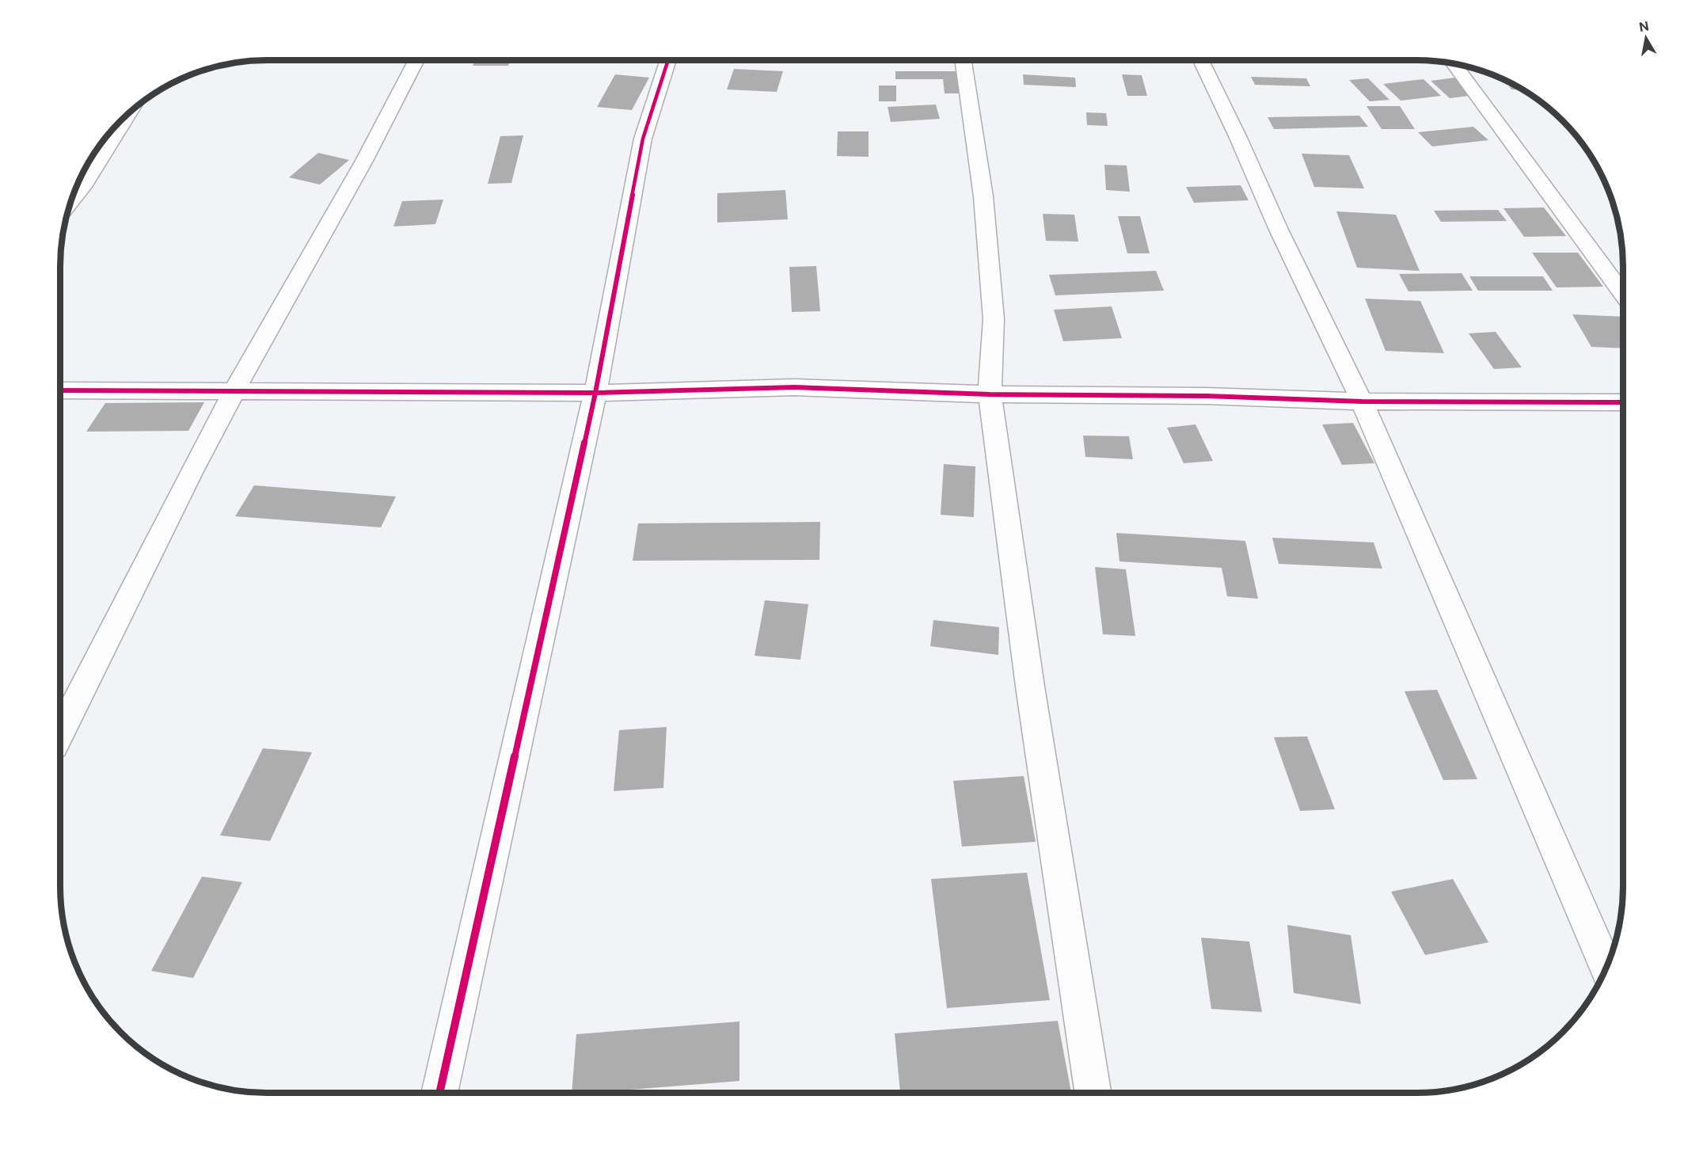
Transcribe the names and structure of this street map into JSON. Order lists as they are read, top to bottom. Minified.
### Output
{"north":"top"}
